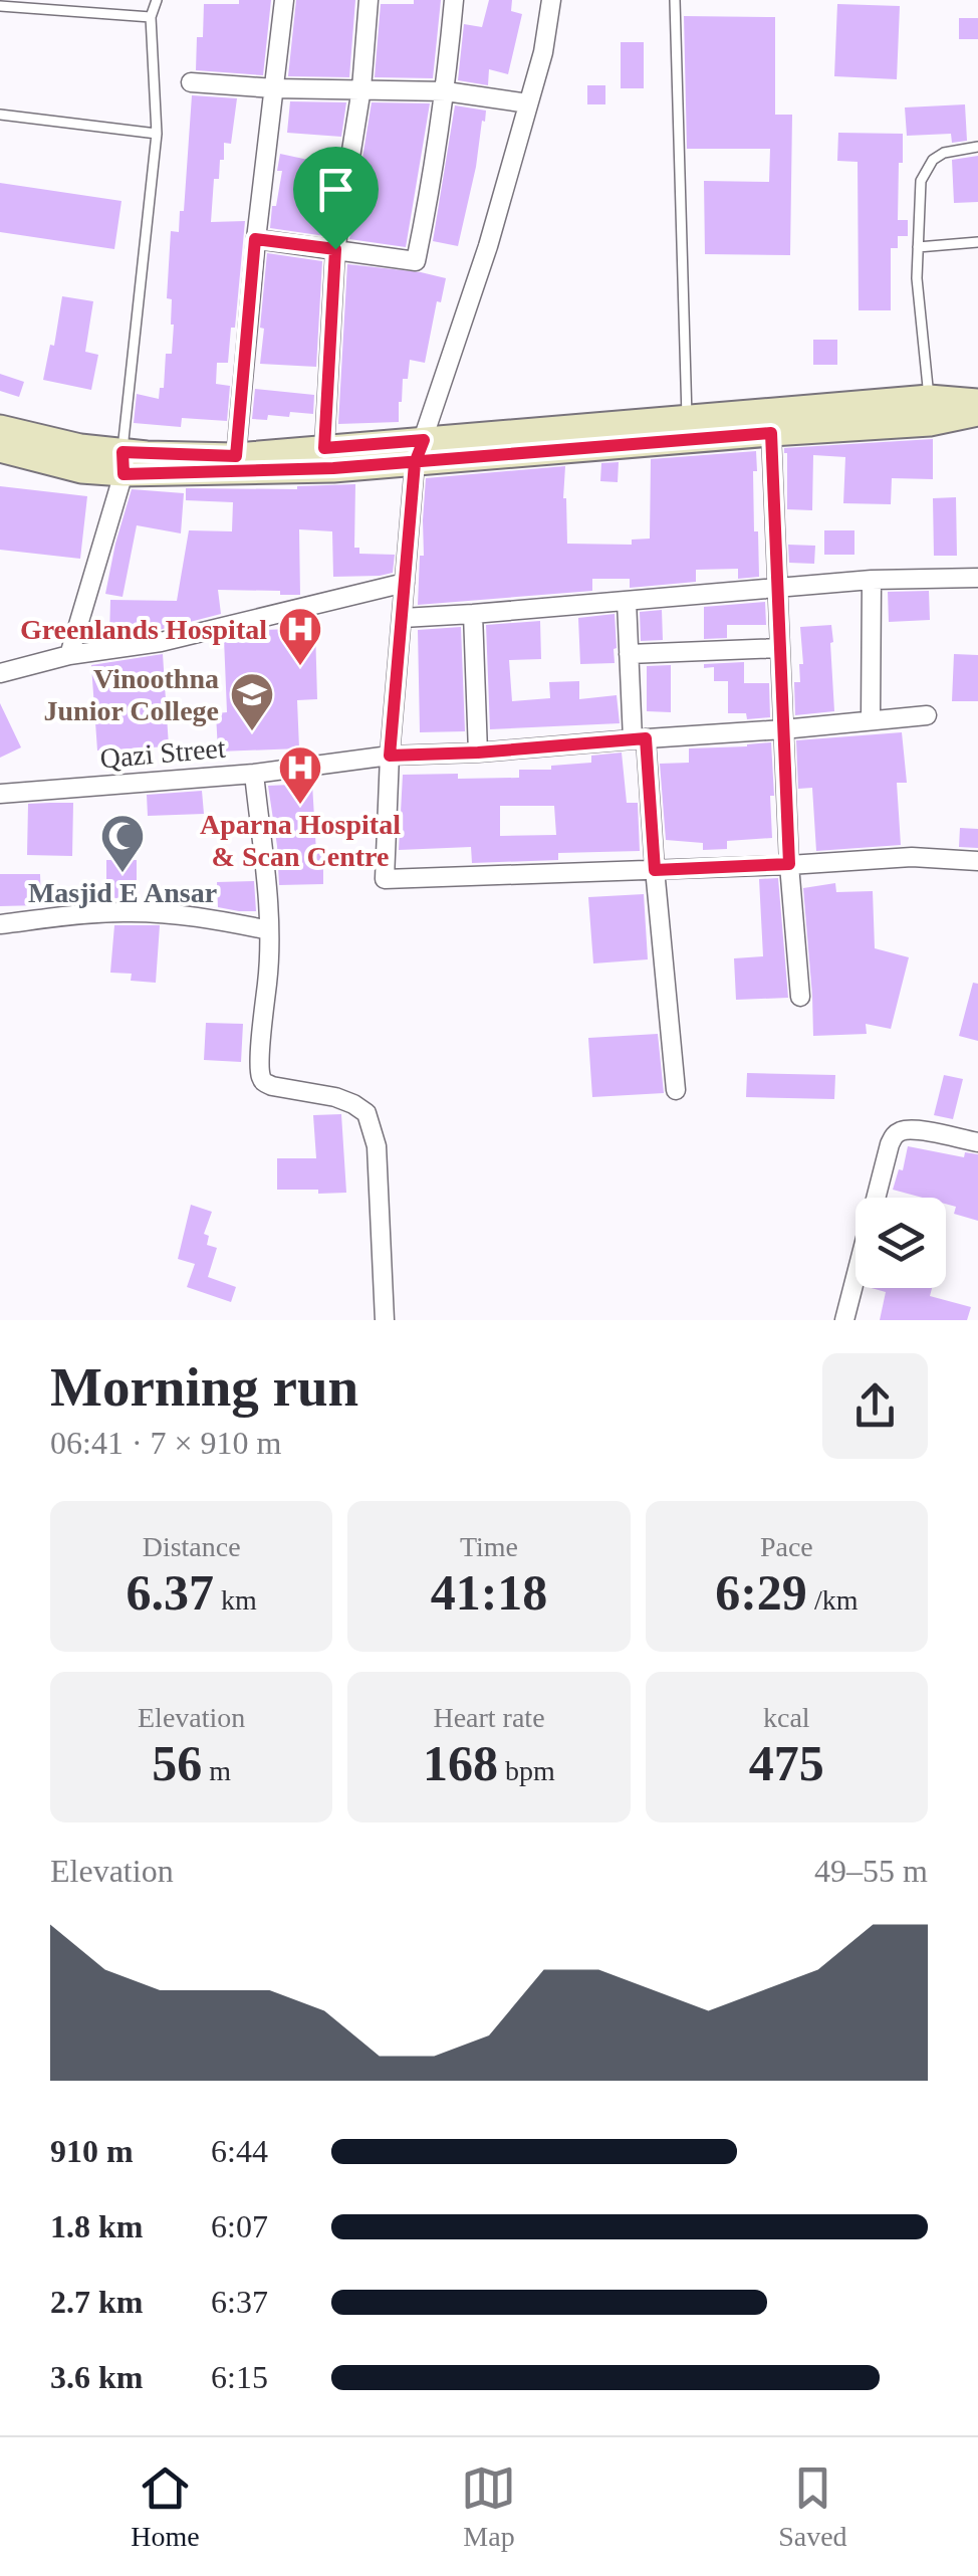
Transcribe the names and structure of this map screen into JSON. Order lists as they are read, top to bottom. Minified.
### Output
{"streets":{"street":["Qazi Street"]},"places":{"hospital":["Greenlands Hospital","Aparna Hospital & Scan Centre"],"school or university":["Vinoothna Junior College"],"mosque":["Masjid E Ansar"]},"page":{"heading":["Morning run","06:41 · 7 × 910 m"],"stats":[["Distance","6.37 km"],["Time","41:18"],["Pace","6:29 /km"],["Elevation","56 m"],["Heart rate","168 bpm"],["kcal","475"]],"chart":["Elevation","49–55 m"],"list":[{"name":"910 m","note":"6:44"},{"name":"1.8 km","note":"6:07"},{"name":"2.7 km","note":"6:37"},{"name":"3.6 km","note":"6:15"}],"tabs":["Home","Map","Saved"]}}
